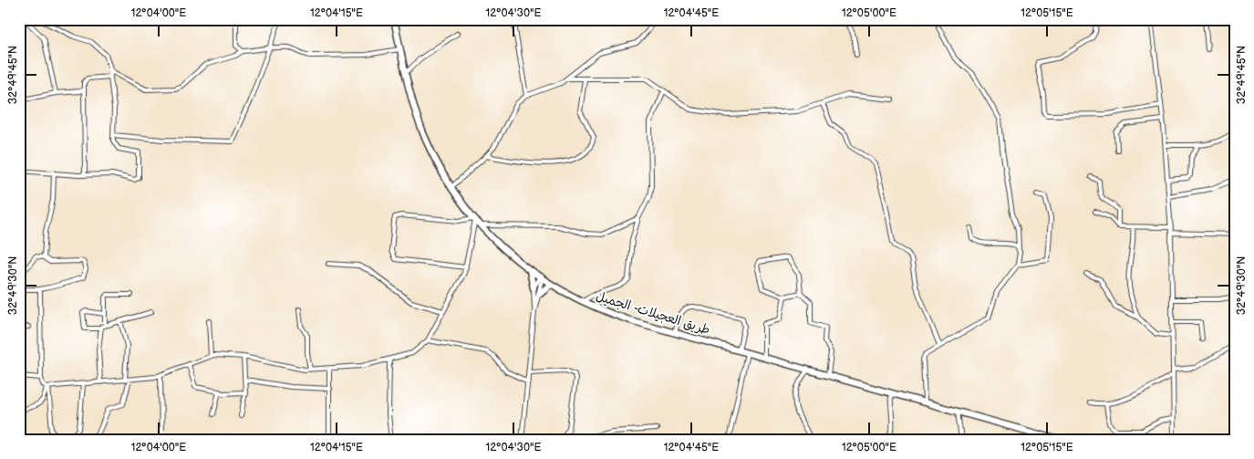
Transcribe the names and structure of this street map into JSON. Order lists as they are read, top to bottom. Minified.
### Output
{"streets":{"main road":["طريق العجيلات- الجميل"]},"coordinates":["12°04'00\"E","12°04'15\"E","12°04'30\"E","12°04'45\"E","12°05'00\"E","12°05'15\"E","32°49'45\"N","32°49'30\"N"]}
